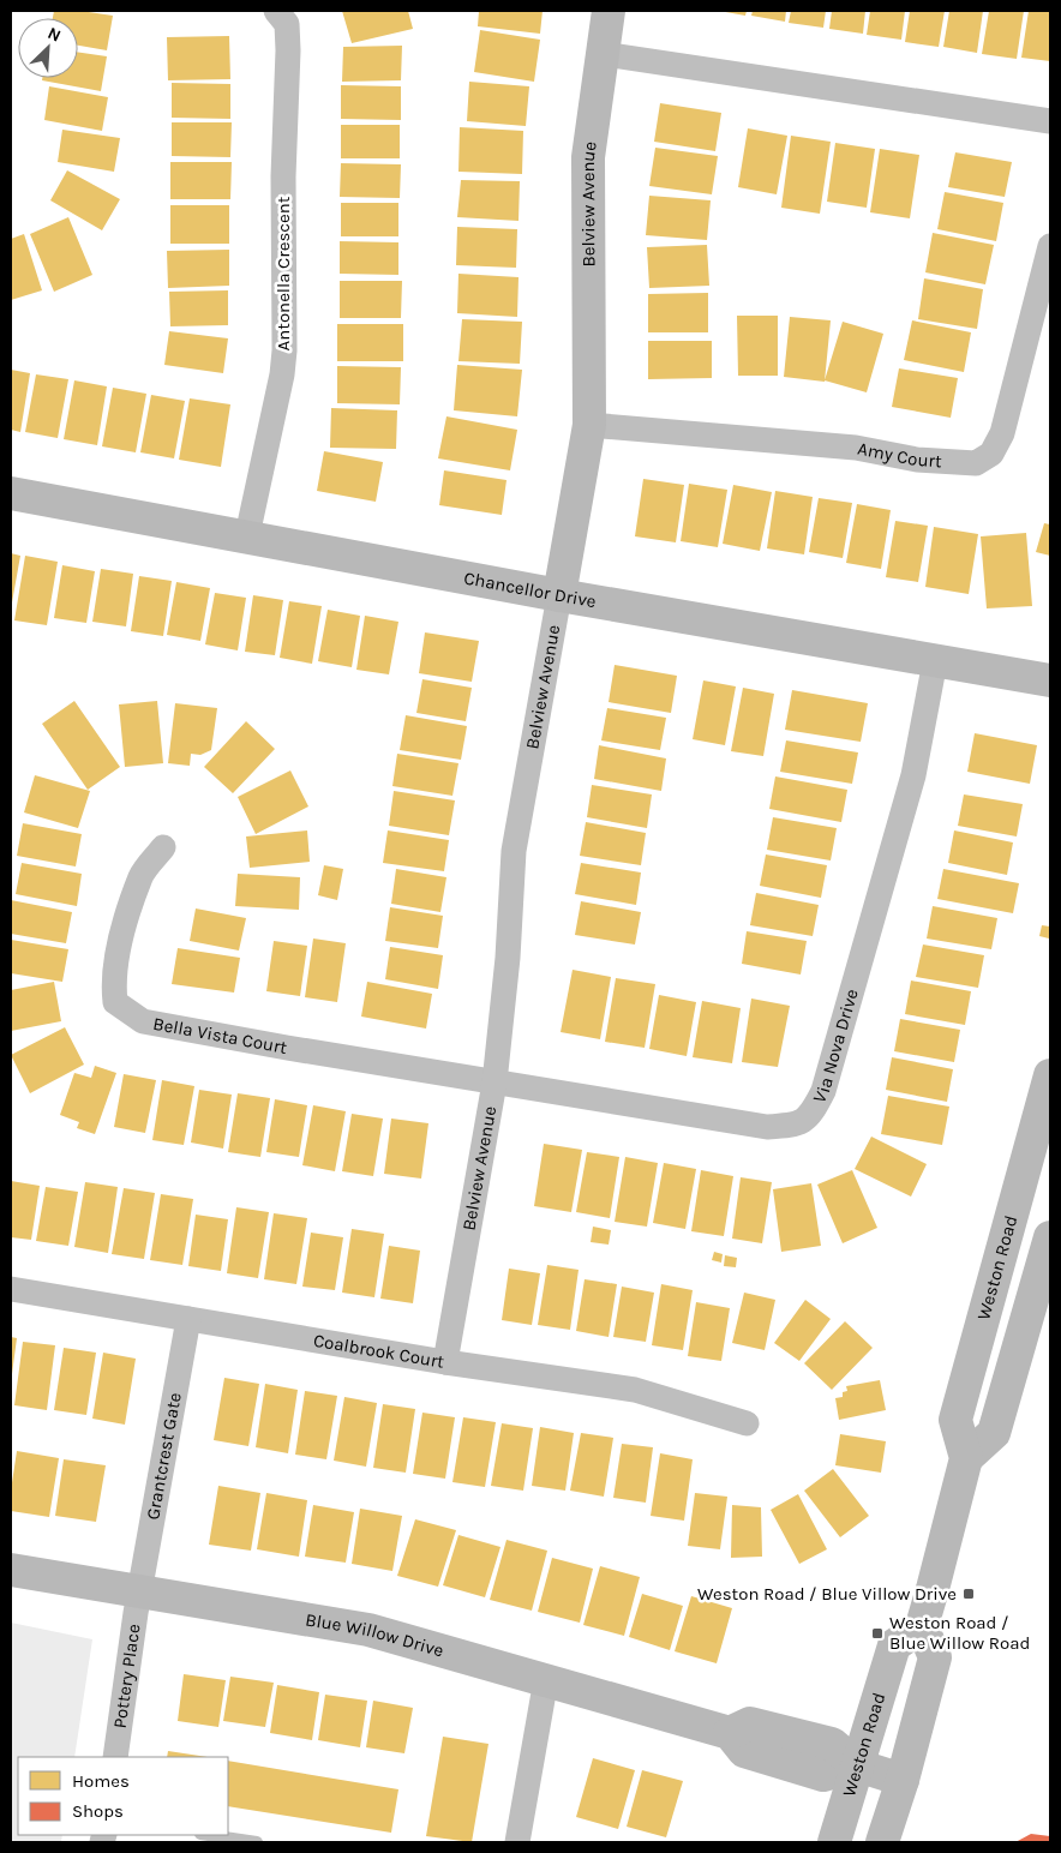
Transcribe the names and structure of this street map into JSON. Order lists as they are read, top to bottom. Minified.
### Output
{"streets":{"street":["Belview Avenue","Antonella Crescent","Amy Court","Chancellor Drive","Bella Vista Court","Via Nova Drive","Weston Road","Coalbrook Court","Grantcrest Gate","Blue Willow Drive","Pottery Place"]},"crossings":[["Belview Avenue","Amy Court"],["Belview Avenue","Chancellor Drive"],["Belview Avenue","Bella Vista Court"],["Belview Avenue","Via Nova Drive"],["Belview Avenue","Coalbrook Court"],["Antonella Crescent","Chancellor Drive"],["Chancellor Drive","Via Nova Drive"],["Bella Vista Court","Via Nova Drive"],["Weston Road","Blue Willow Drive"],["Coalbrook Court","Grantcrest Gate"],["Grantcrest Gate","Blue Willow Drive"],["Grantcrest Gate","Pottery Place"],["Blue Willow Drive","Pottery Place"]],"places":{"transit":["Weston Road / Blue Villow Drive","Weston Road / Blue Willow Road"]},"legend":["Homes","Shops"],"north":"top right"}
